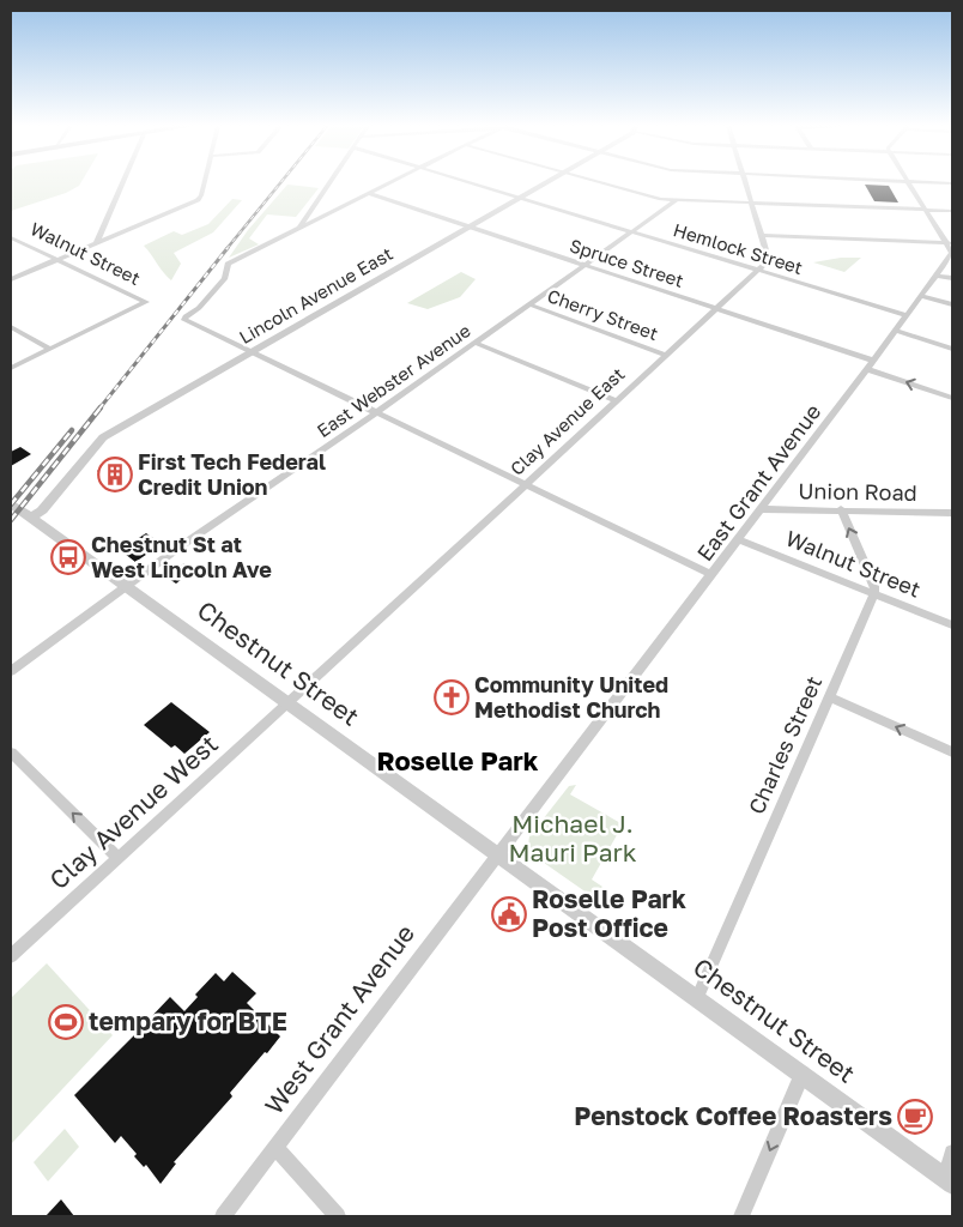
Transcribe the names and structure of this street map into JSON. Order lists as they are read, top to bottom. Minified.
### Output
{"streets":{"street":["Hemlock Street","Walnut Street","Spruce Street","Lincoln Avenue East","Cherry Street","East Webster Avenue","Clay Avenue East","East Grant Avenue","Union Road","Chestnut Street","Charles Street","Clay Avenue West","West Grant Avenue"]},"crossings":[["Hemlock Street","Lincoln Avenue East"],["Hemlock Street","East Webster Avenue"],["Hemlock Street","Clay Avenue East"],["Hemlock Street","East Grant Avenue"],["Walnut Street","East Grant Avenue"],["Walnut Street","Charles Street"],["Spruce Street","Lincoln Avenue East"],["Spruce Street","East Webster Avenue"],["Spruce Street","Clay Avenue East"],["Spruce Street","East Grant Avenue"],["Lincoln Avenue East","Chestnut Street"],["Cherry Street","East Webster Avenue"],["Cherry Street","Clay Avenue East"],["East Webster Avenue","Chestnut Street"],["Clay Avenue East","Chestnut Street"],["Clay Avenue East","Clay Avenue West"],["East Grant Avenue","Union Road"],["East Grant Avenue","Chestnut Street"],["East Grant Avenue","West Grant Avenue"],["Chestnut Street","Charles Street"],["Chestnut Street","Clay Avenue West"],["Chestnut Street","West Grant Avenue"]],"districts":["Roselle Park"],"parks":["Michael J. Mauri Park"],"places":{"building":["First Tech Federal Credit Union"],"bus stop":["Chestnut St at West Lincoln Ave"],"church":["Community United Methodist Church"],"public building":["Roselle Park Post Office"],"sports":["tempary for BTE"],"cafe":["Penstock Coffee Roasters"]}}
